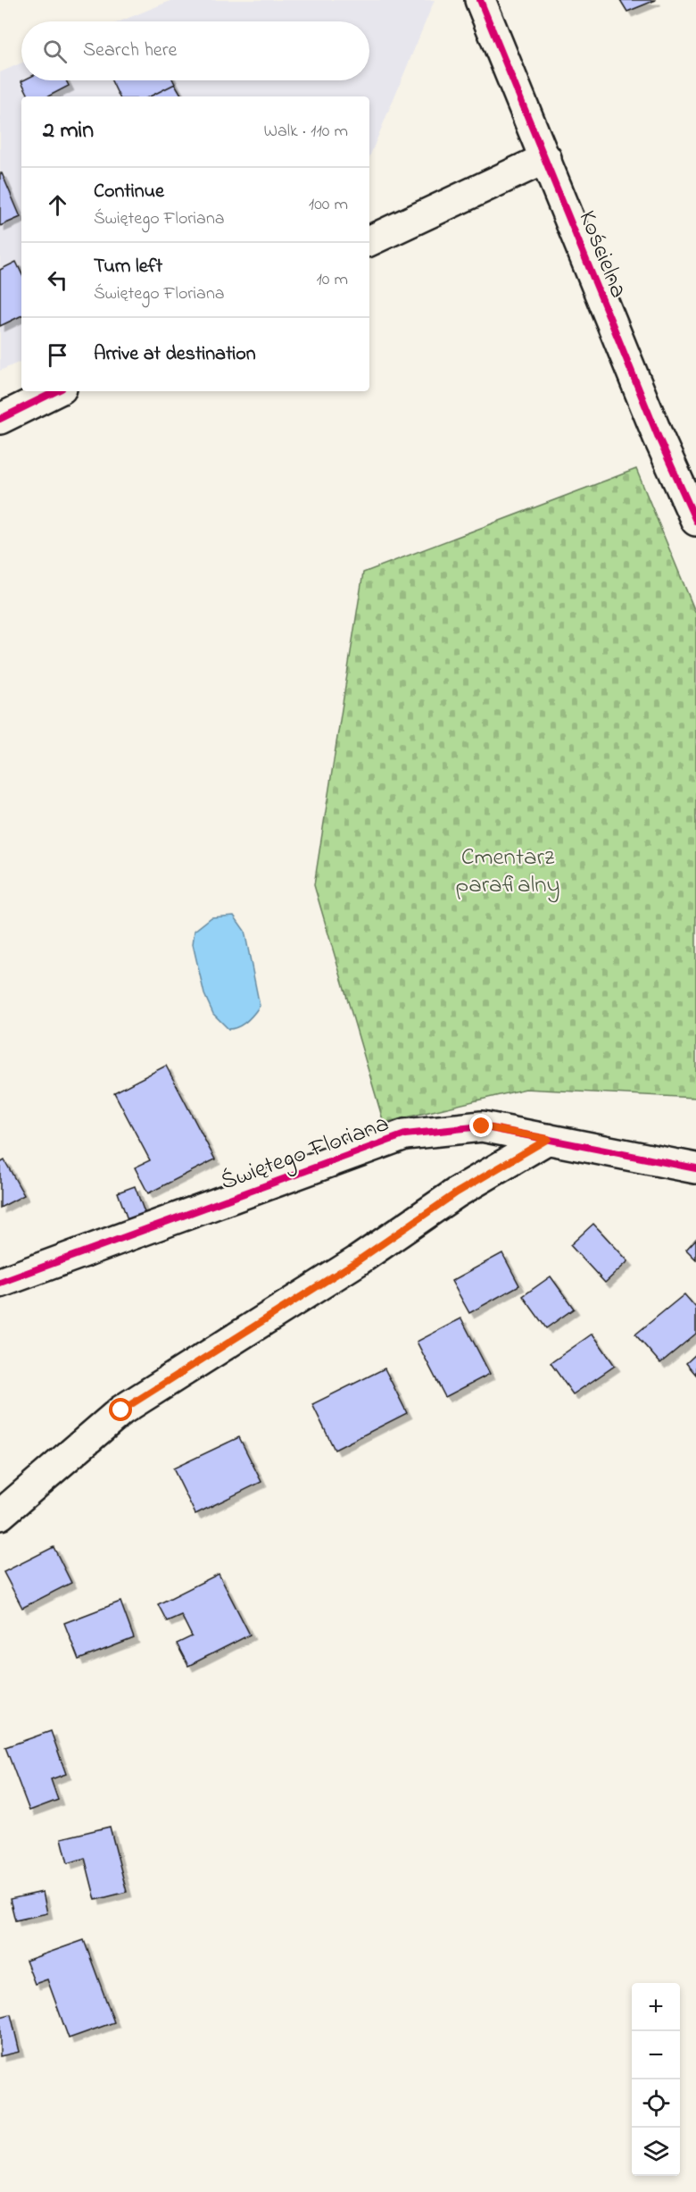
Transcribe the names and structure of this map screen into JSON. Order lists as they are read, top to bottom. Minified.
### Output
{"streets":{"street":["Kościelna","Świętego Floriana"]},"parks":["Cmentarz parafialny"],"page":{"search":"Search here","heading":["2 min","Walk · 110 m"],"list":[["Continue","Świętego Floriana","100 m"],["Turn left","Świętego Floriana","10 m"],"Arrive at destination"],"map_buttons":["+","−"]}}
